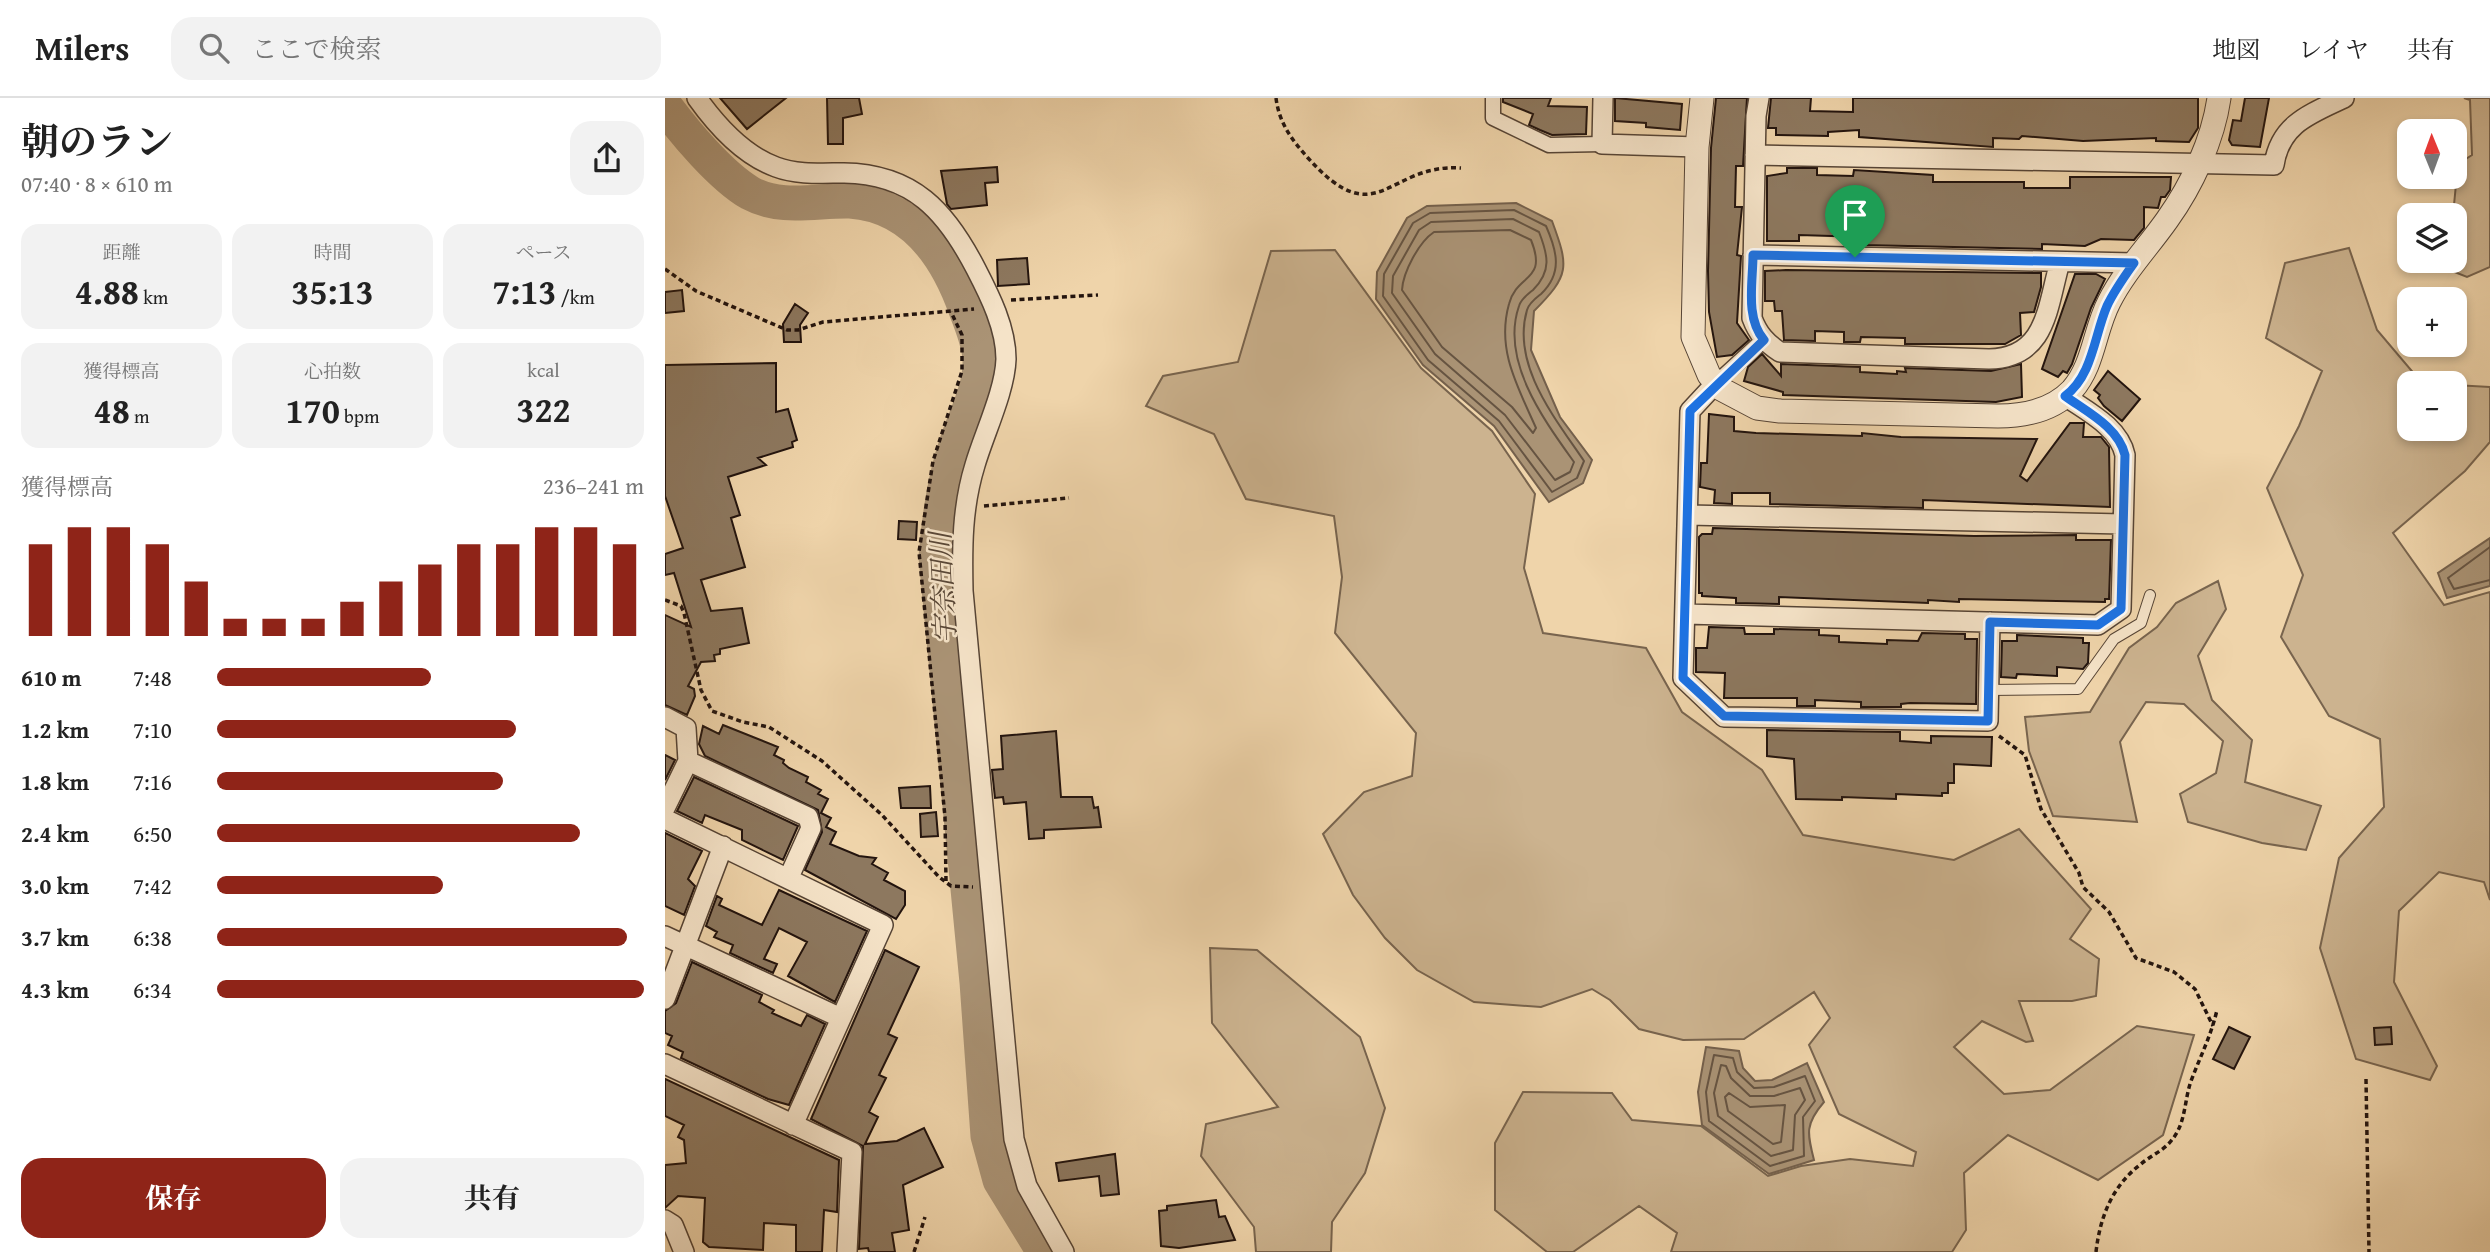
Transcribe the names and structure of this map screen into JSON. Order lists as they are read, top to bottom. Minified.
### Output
{"water":["宇奈田川"],"north":"top","page":{"header":"Milers","search":"ここで検索","nav":["地図","レイヤ","共有"],"heading":["朝のラン","07:40 · 8 × 610 m"],"map_buttons":["+","−"],"stats":[["距離","4.88 km"],["時間","35:13"],["ペース","7:13 /km"],["獲得標高","48 m"],["心拍数","170 bpm"],["kcal","322"]],"chart":["獲得標高","236–241 m"],"list":[{"name":"610 m","note":"7:48"},{"name":"1.2 km","note":"7:10"},{"name":"1.8 km","note":"7:16"},{"name":"2.4 km","note":"6:50"},{"name":"3.0 km","note":"7:42"},{"name":"3.7 km","note":"6:38"},{"name":"4.3 km","note":"6:34"}],"buttons":["保存","共有"]}}
